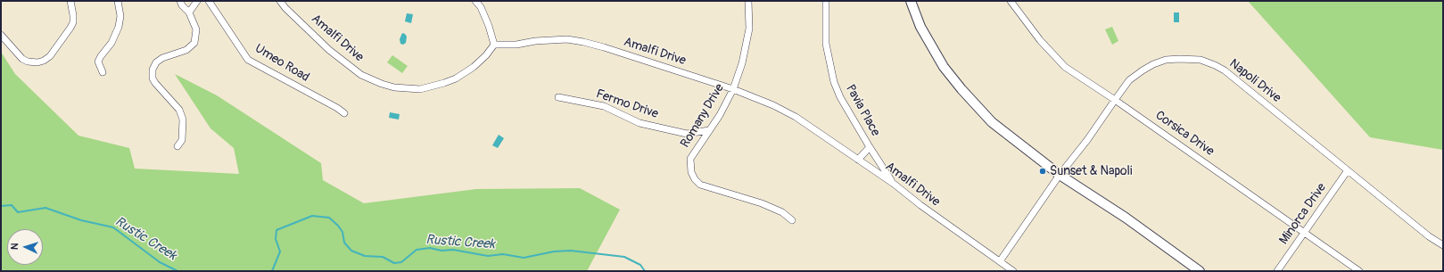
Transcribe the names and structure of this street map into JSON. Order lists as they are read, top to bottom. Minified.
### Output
{"streets":{"street":["Amalfi Drive","Umeo Road","Napoli Drive","Fermo Drive","Pavia Place","Romany Drive","Corsica Drive","Minorca Drive"]},"crossings":[["Amalfi Drive","Napoli Drive"],["Amalfi Drive","Pavia Place"],["Amalfi Drive","Romany Drive"],["Napoli Drive","Corsica Drive"],["Napoli Drive","Minorca Drive"],["Fermo Drive","Romany Drive"],["Corsica Drive","Minorca Drive"]],"water":["Rustic Creek"],"places":["Sunset & Napoli"],"north":"left"}
